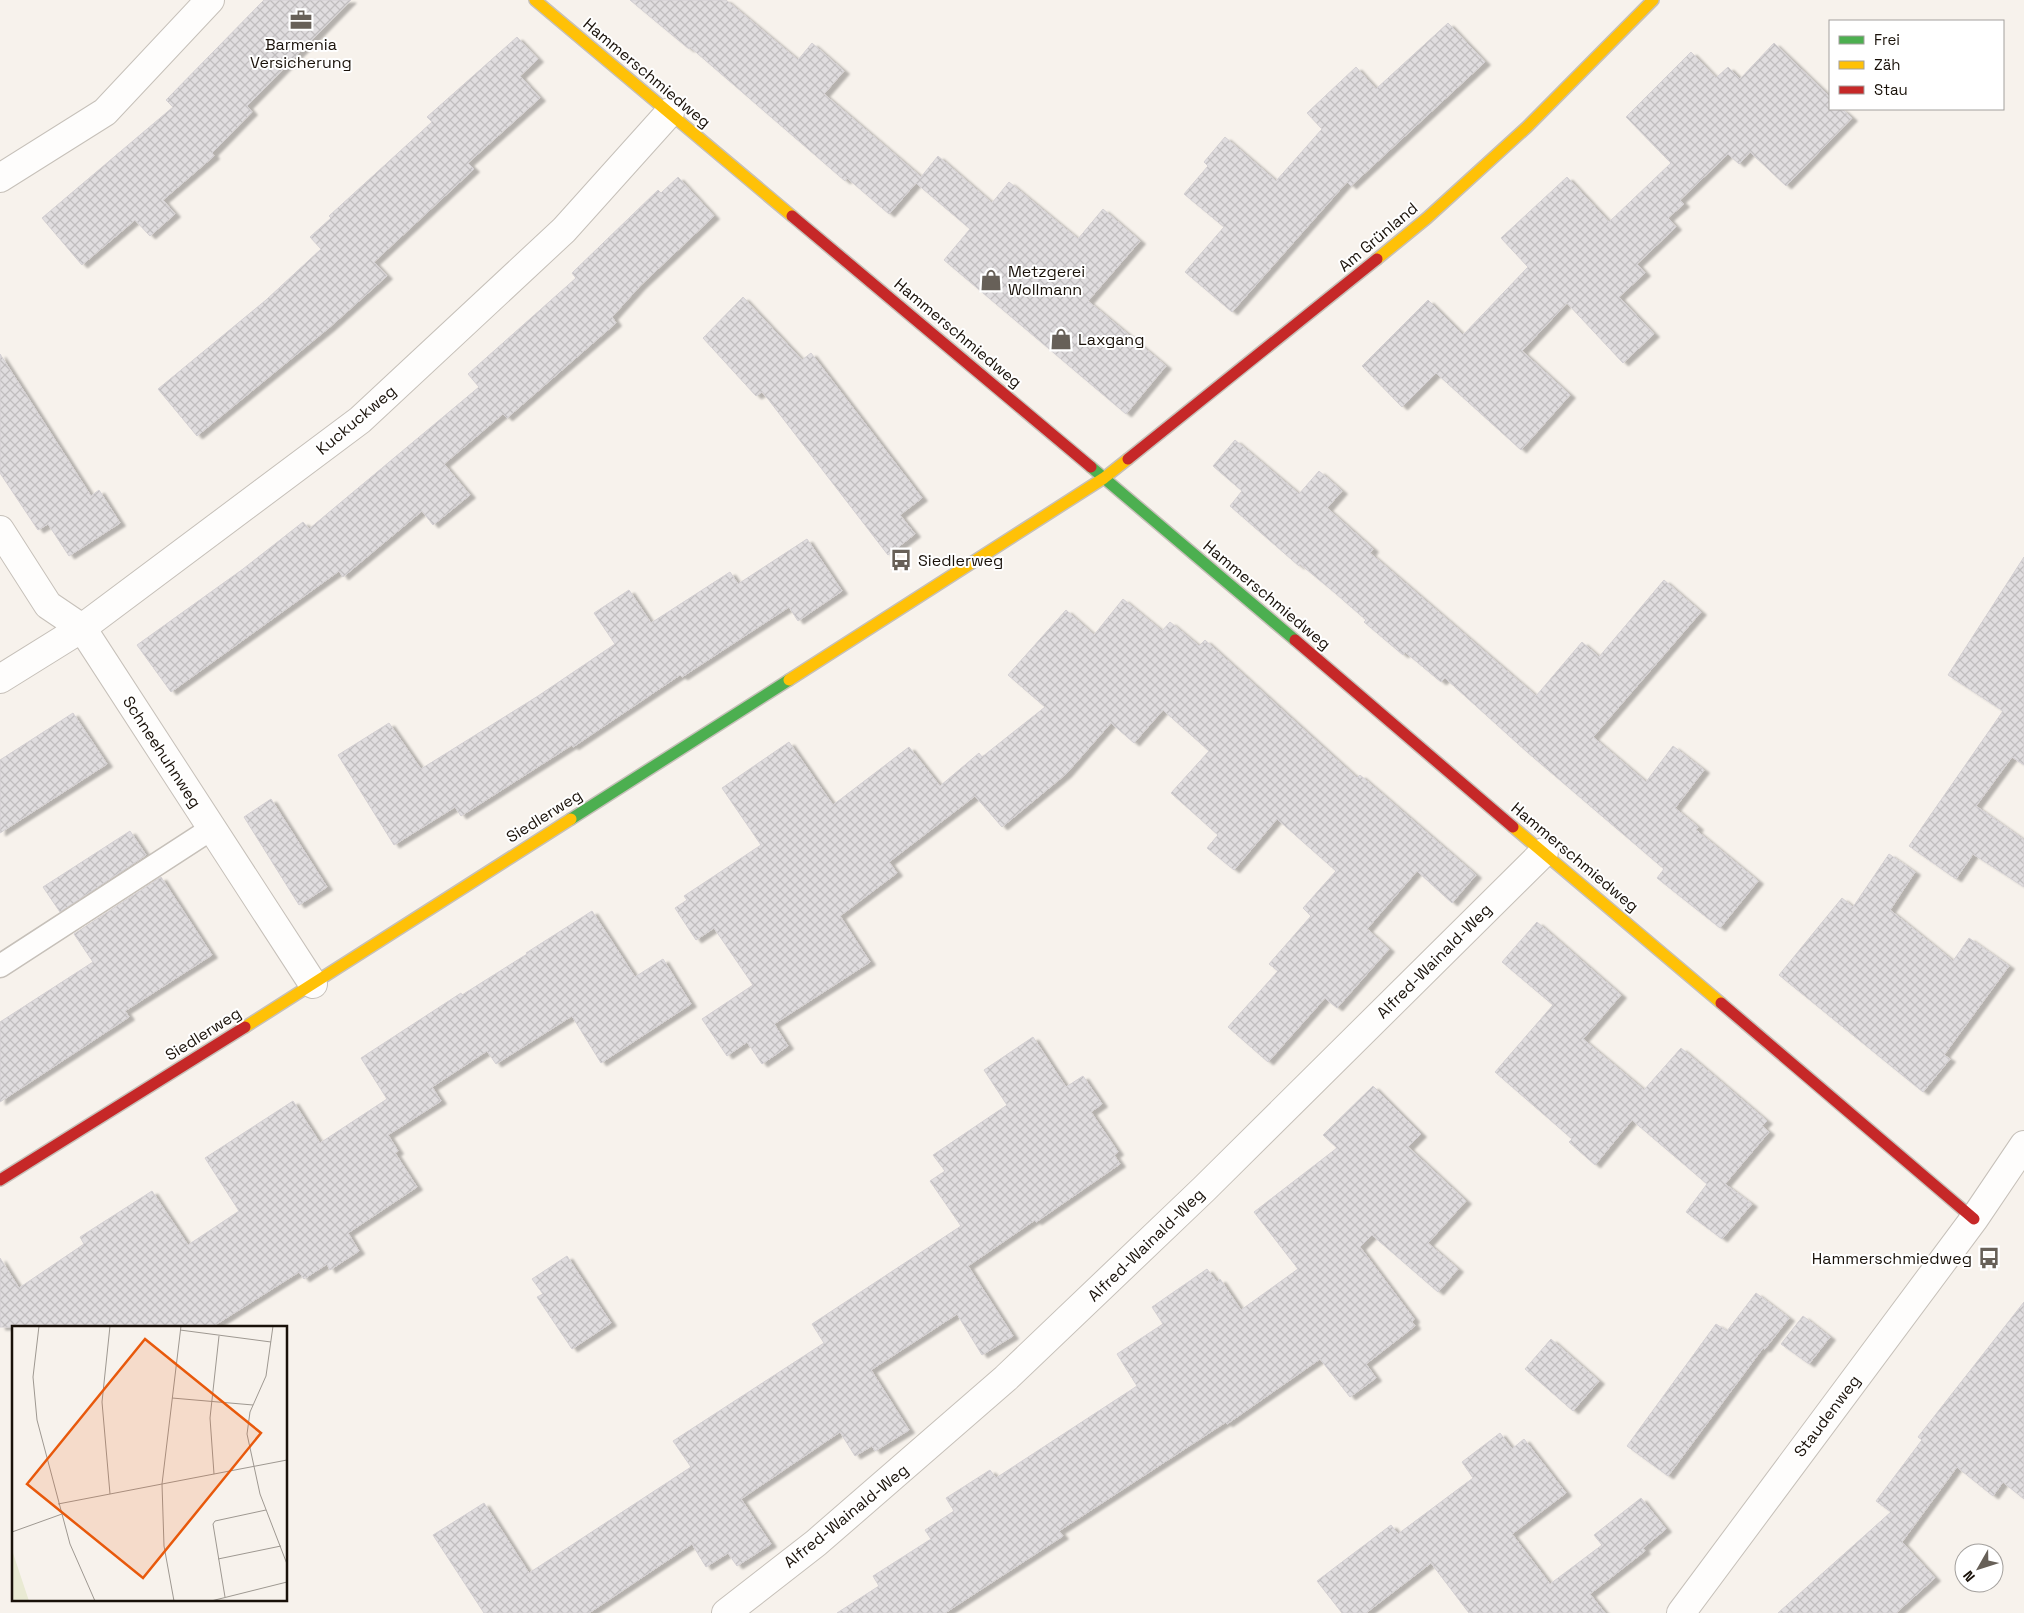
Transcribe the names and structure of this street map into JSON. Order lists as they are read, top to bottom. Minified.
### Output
{"streets":{"street":["Hammerschmiedweg","Am Grünland","Kuckuckweg","Schneehuhnweg","Siedlerweg","Alfred-Wainald-Weg","Staudenweg"]},"crossings":[["Hammerschmiedweg","Am Grünland"],["Hammerschmiedweg","Kuckuckweg"],["Hammerschmiedweg","Siedlerweg"],["Hammerschmiedweg","Alfred-Wainald-Weg"],["Hammerschmiedweg","Staudenweg"],["Am Grünland","Siedlerweg"],["Kuckuckweg","Schneehuhnweg"],["Schneehuhnweg","Siedlerweg"]],"places":{"office":["Barmenia Versicherung"],"shop":["Metzgerei Wollmann","Laxgang"],"bus stop":["Siedlerweg","Hammerschmiedweg"]},"legend":["Frei","Zäh","Stau"],"north":"bottom left"}
